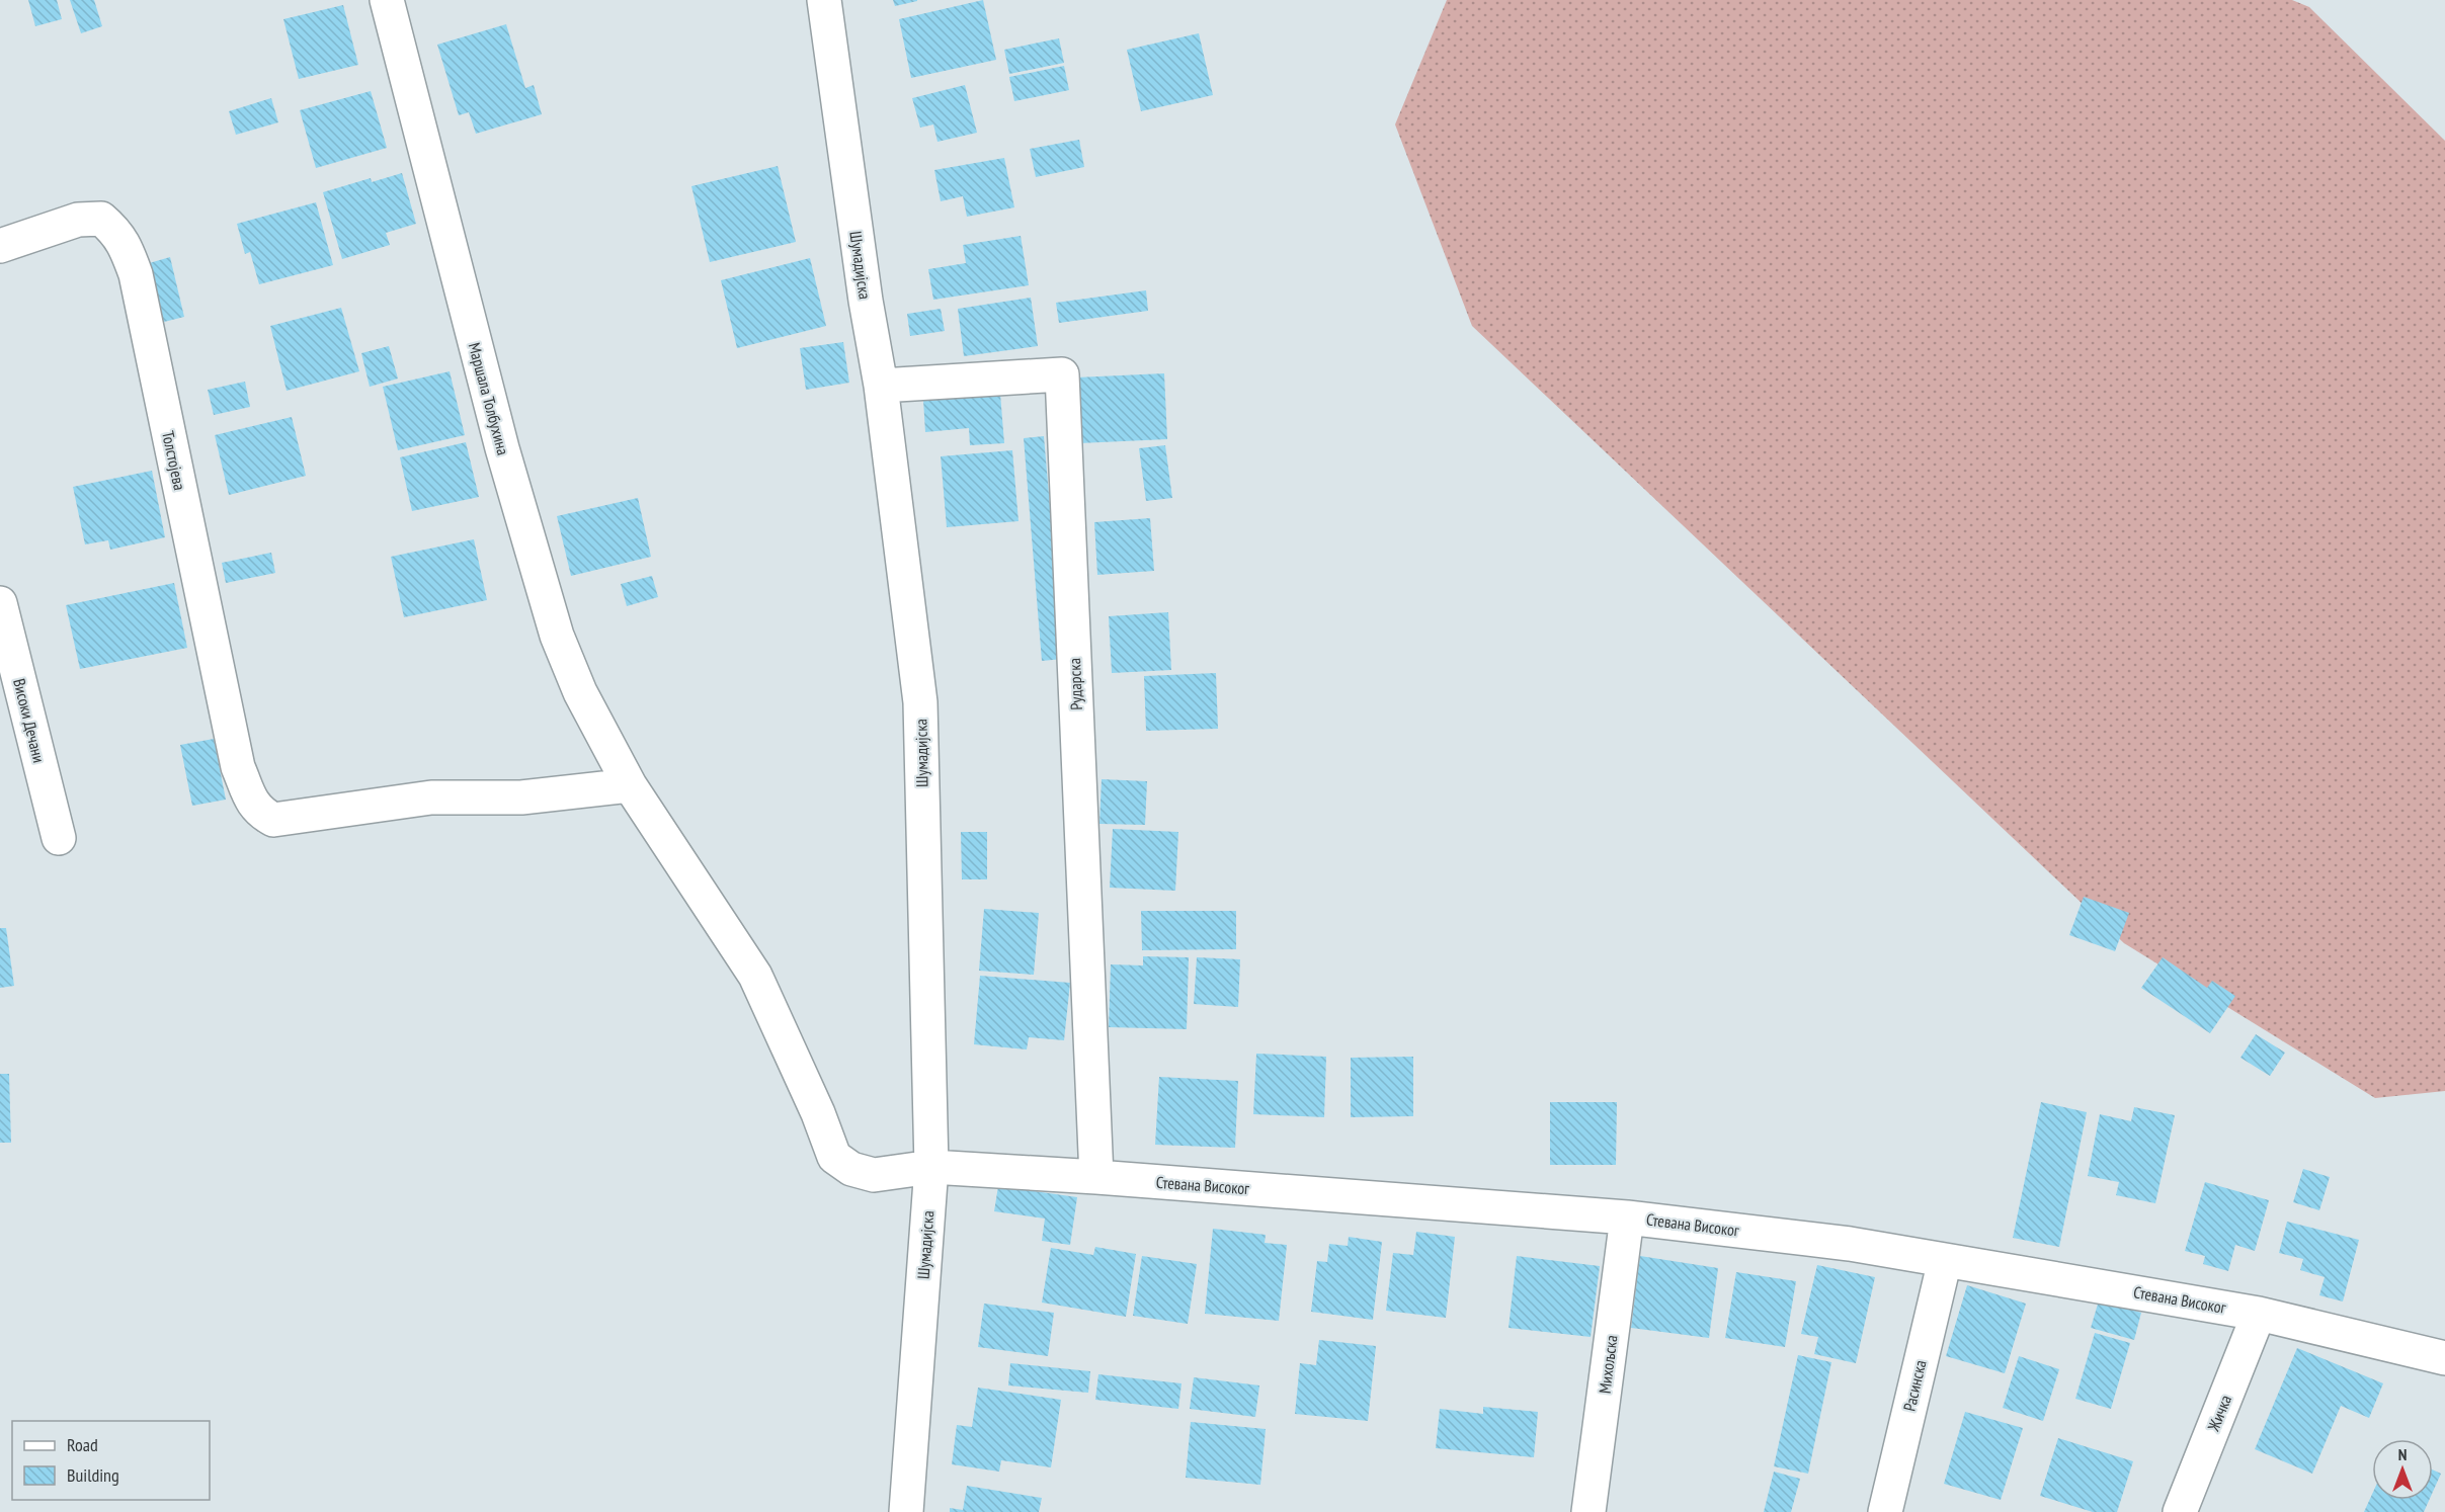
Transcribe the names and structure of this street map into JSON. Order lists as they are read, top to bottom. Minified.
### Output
{"streets":{"street":["Шумадијска","Маршала Толбухина","Толстојева","Рударска","Високи Дечани","Стевана Високог","Михољска","Расинска","Жичка"]},"crossings":[["Шумадијска","Маршала Толбухина"],["Шумадијска","Рударска"],["Шумадијска","Стевана Високог"],["Маршала Толбухина","Толстојева"],["Маршала Толбухина","Стевана Високог"],["Рударска","Стевана Високог"],["Стевана Високог","Михољска"],["Стевана Високог","Расинска"],["Стевана Високог","Жичка"]],"legend":["Road","Building"],"north":"top"}
